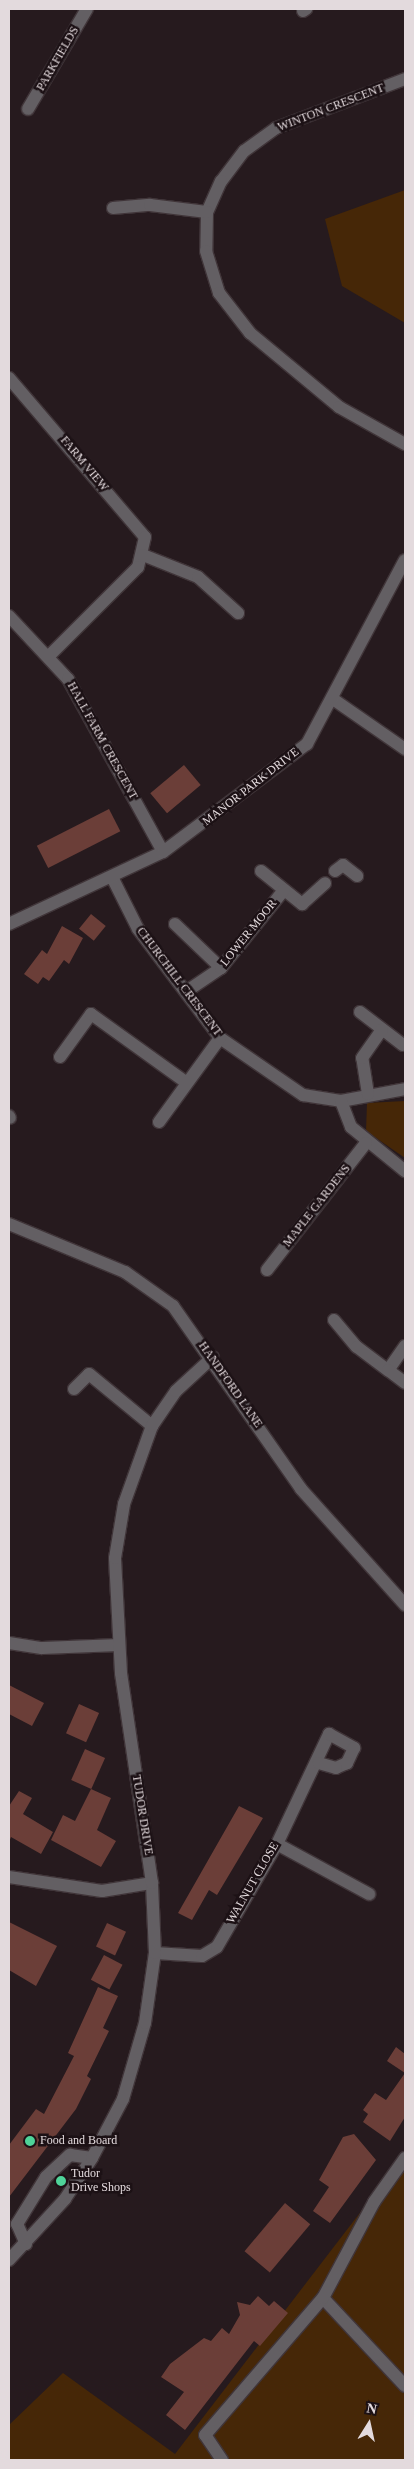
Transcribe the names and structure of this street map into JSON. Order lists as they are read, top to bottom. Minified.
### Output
{"streets":{"street":["PARKFIELDS","WINTON CRESCENT","FARM VIEW","HALL FARM CRESCENT","MANOR PARK DRIVE","LOWER MOOR","CHURCHILL CRESCENT","MAPLE GARDENS","HANDFORD LANE","TUDOR DRIVE","WALNUT CLOSE"]},"crossings":[["HALL FARM CRESCENT","MANOR PARK DRIVE"],["MANOR PARK DRIVE","CHURCHILL CRESCENT"],["LOWER MOOR","CHURCHILL CRESCENT"],["HANDFORD LANE","TUDOR DRIVE"],["TUDOR DRIVE","WALNUT CLOSE"]],"places":["Food and Board","Tudor Drive Shops"],"north":"top"}
